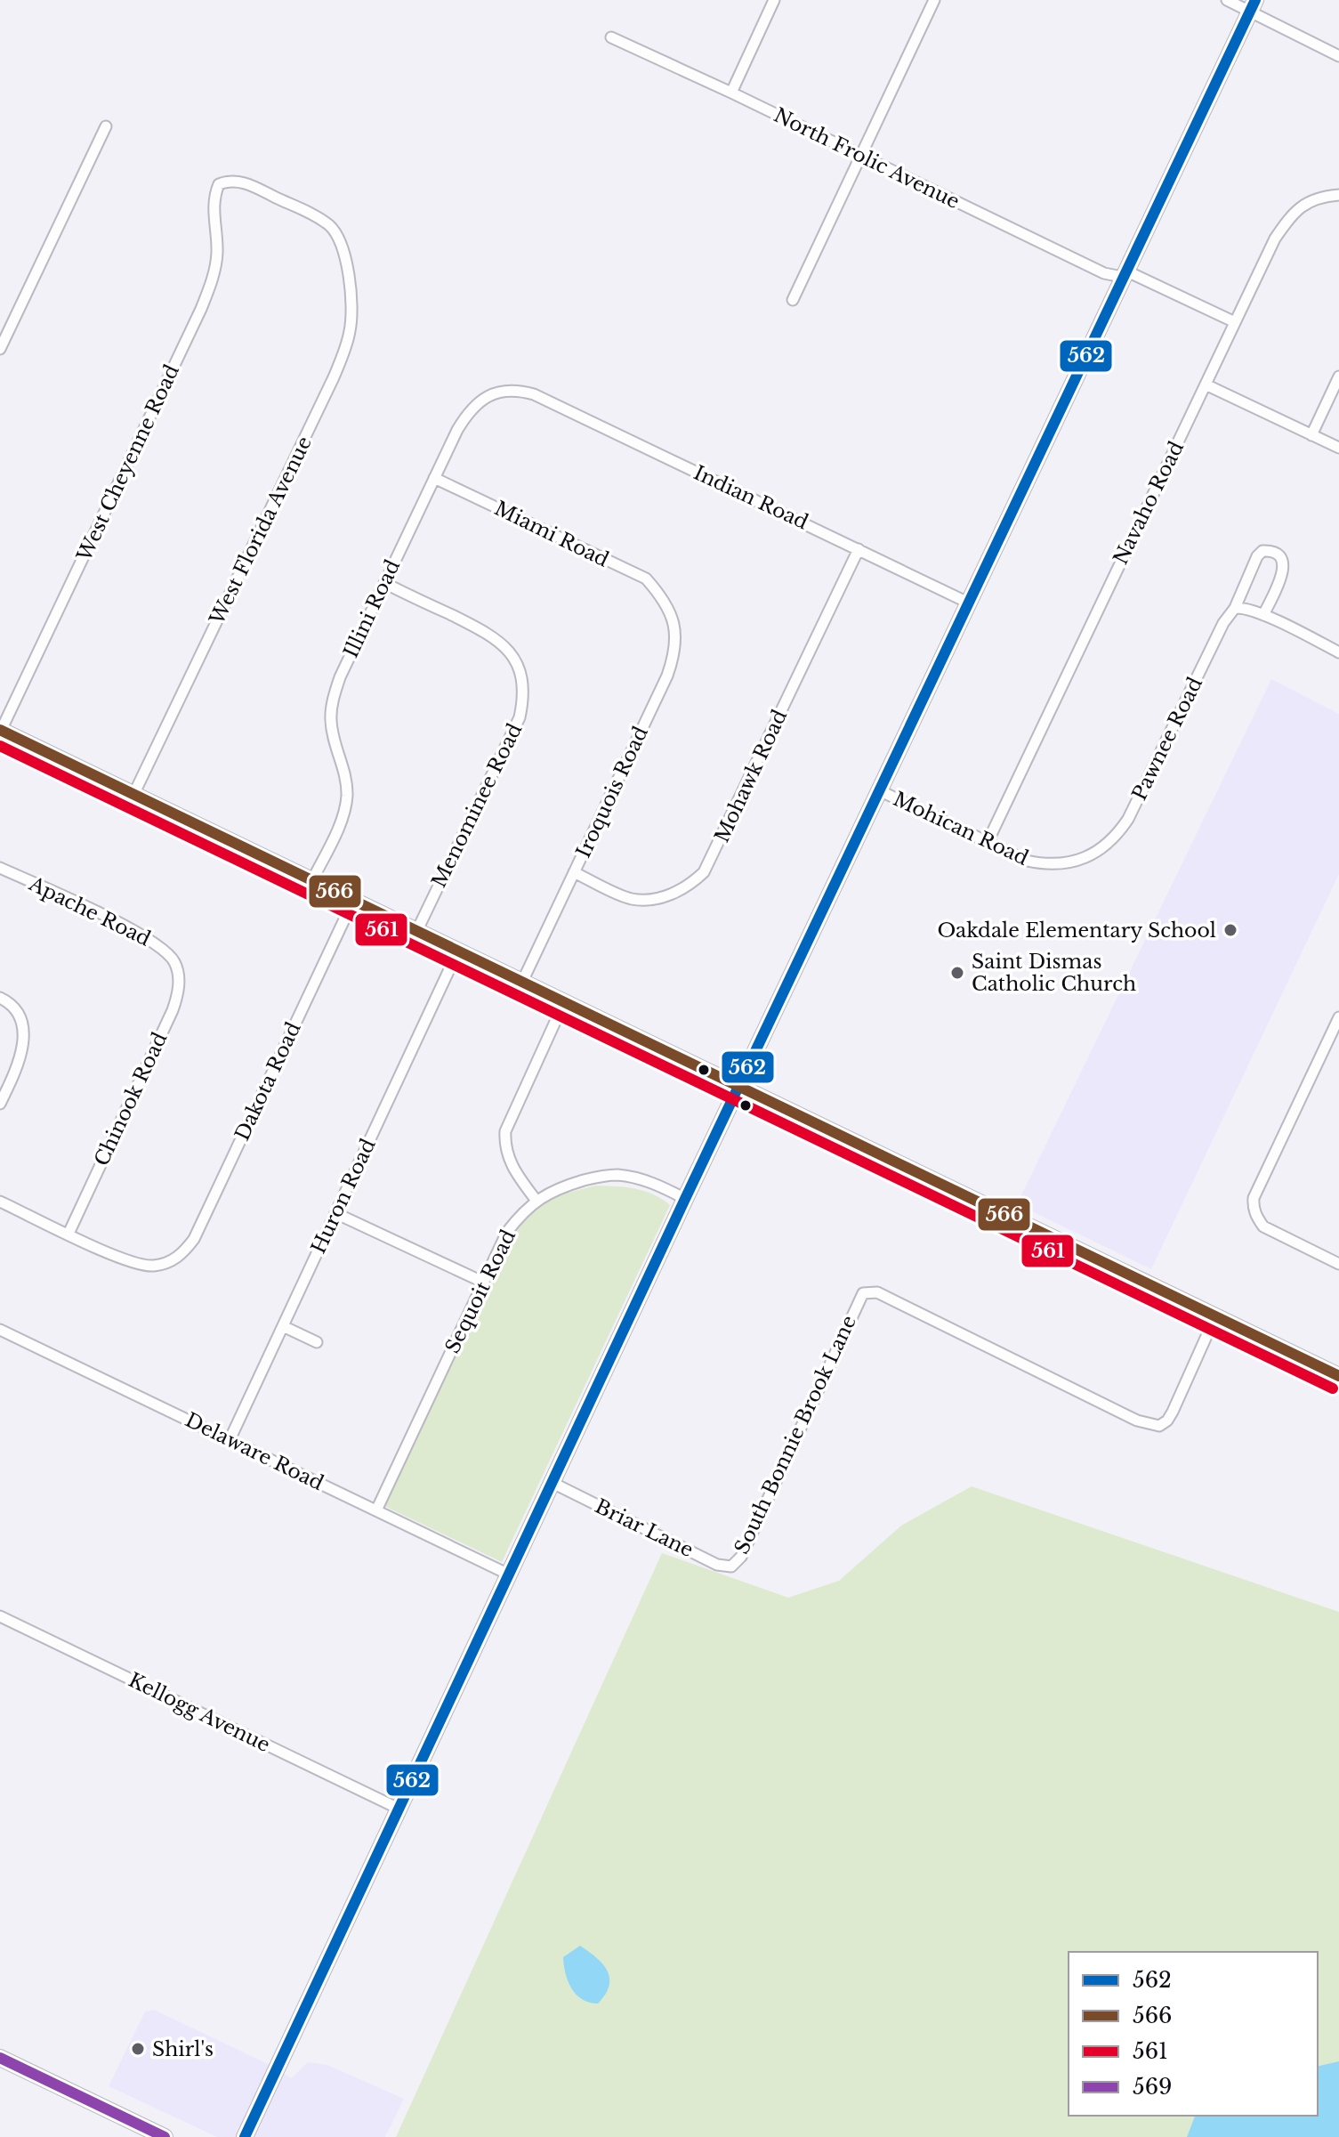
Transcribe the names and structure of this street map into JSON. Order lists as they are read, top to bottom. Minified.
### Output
{"streets":{"street":["North Frolic Avenue","West Cheyenne Road","Indian Road","Navaho Road","West Florida Avenue","Miami Road","Illini Road","Pawnee Road","Mohawk Road","Iroquois Road","Menominee Road","Mohican Road","Apache Road","Dakota Road","Chinook Road","Huron Road","Sequoit Road","South Bonnie Brook Lane","Delaware Road","Briar Lane","Kellogg Avenue"]},"crossings":[["North Frolic Avenue","Navaho Road"],["West Cheyenne Road","West Florida Avenue"],["Indian Road","Illini Road"],["Indian Road","Mohawk Road"],["Navaho Road","Mohican Road"],["Miami Road","Illini Road"],["Miami Road","Iroquois Road"],["Illini Road","Menominee Road"],["Pawnee Road","Mohican Road"],["Mohawk Road","Iroquois Road"],["Apache Road","Chinook Road"],["Dakota Road","Chinook Road"],["Huron Road","Delaware Road"],["Sequoit Road","Delaware Road"],["South Bonnie Brook Lane","Briar Lane"]],"places":["Oakdale Elementary School","Saint Dismas Catholic Church","Shirl's"],"lines":["transit line 562","transit line 566","transit line 561","transit line 569"],"legend":["562","566","561","569"]}
